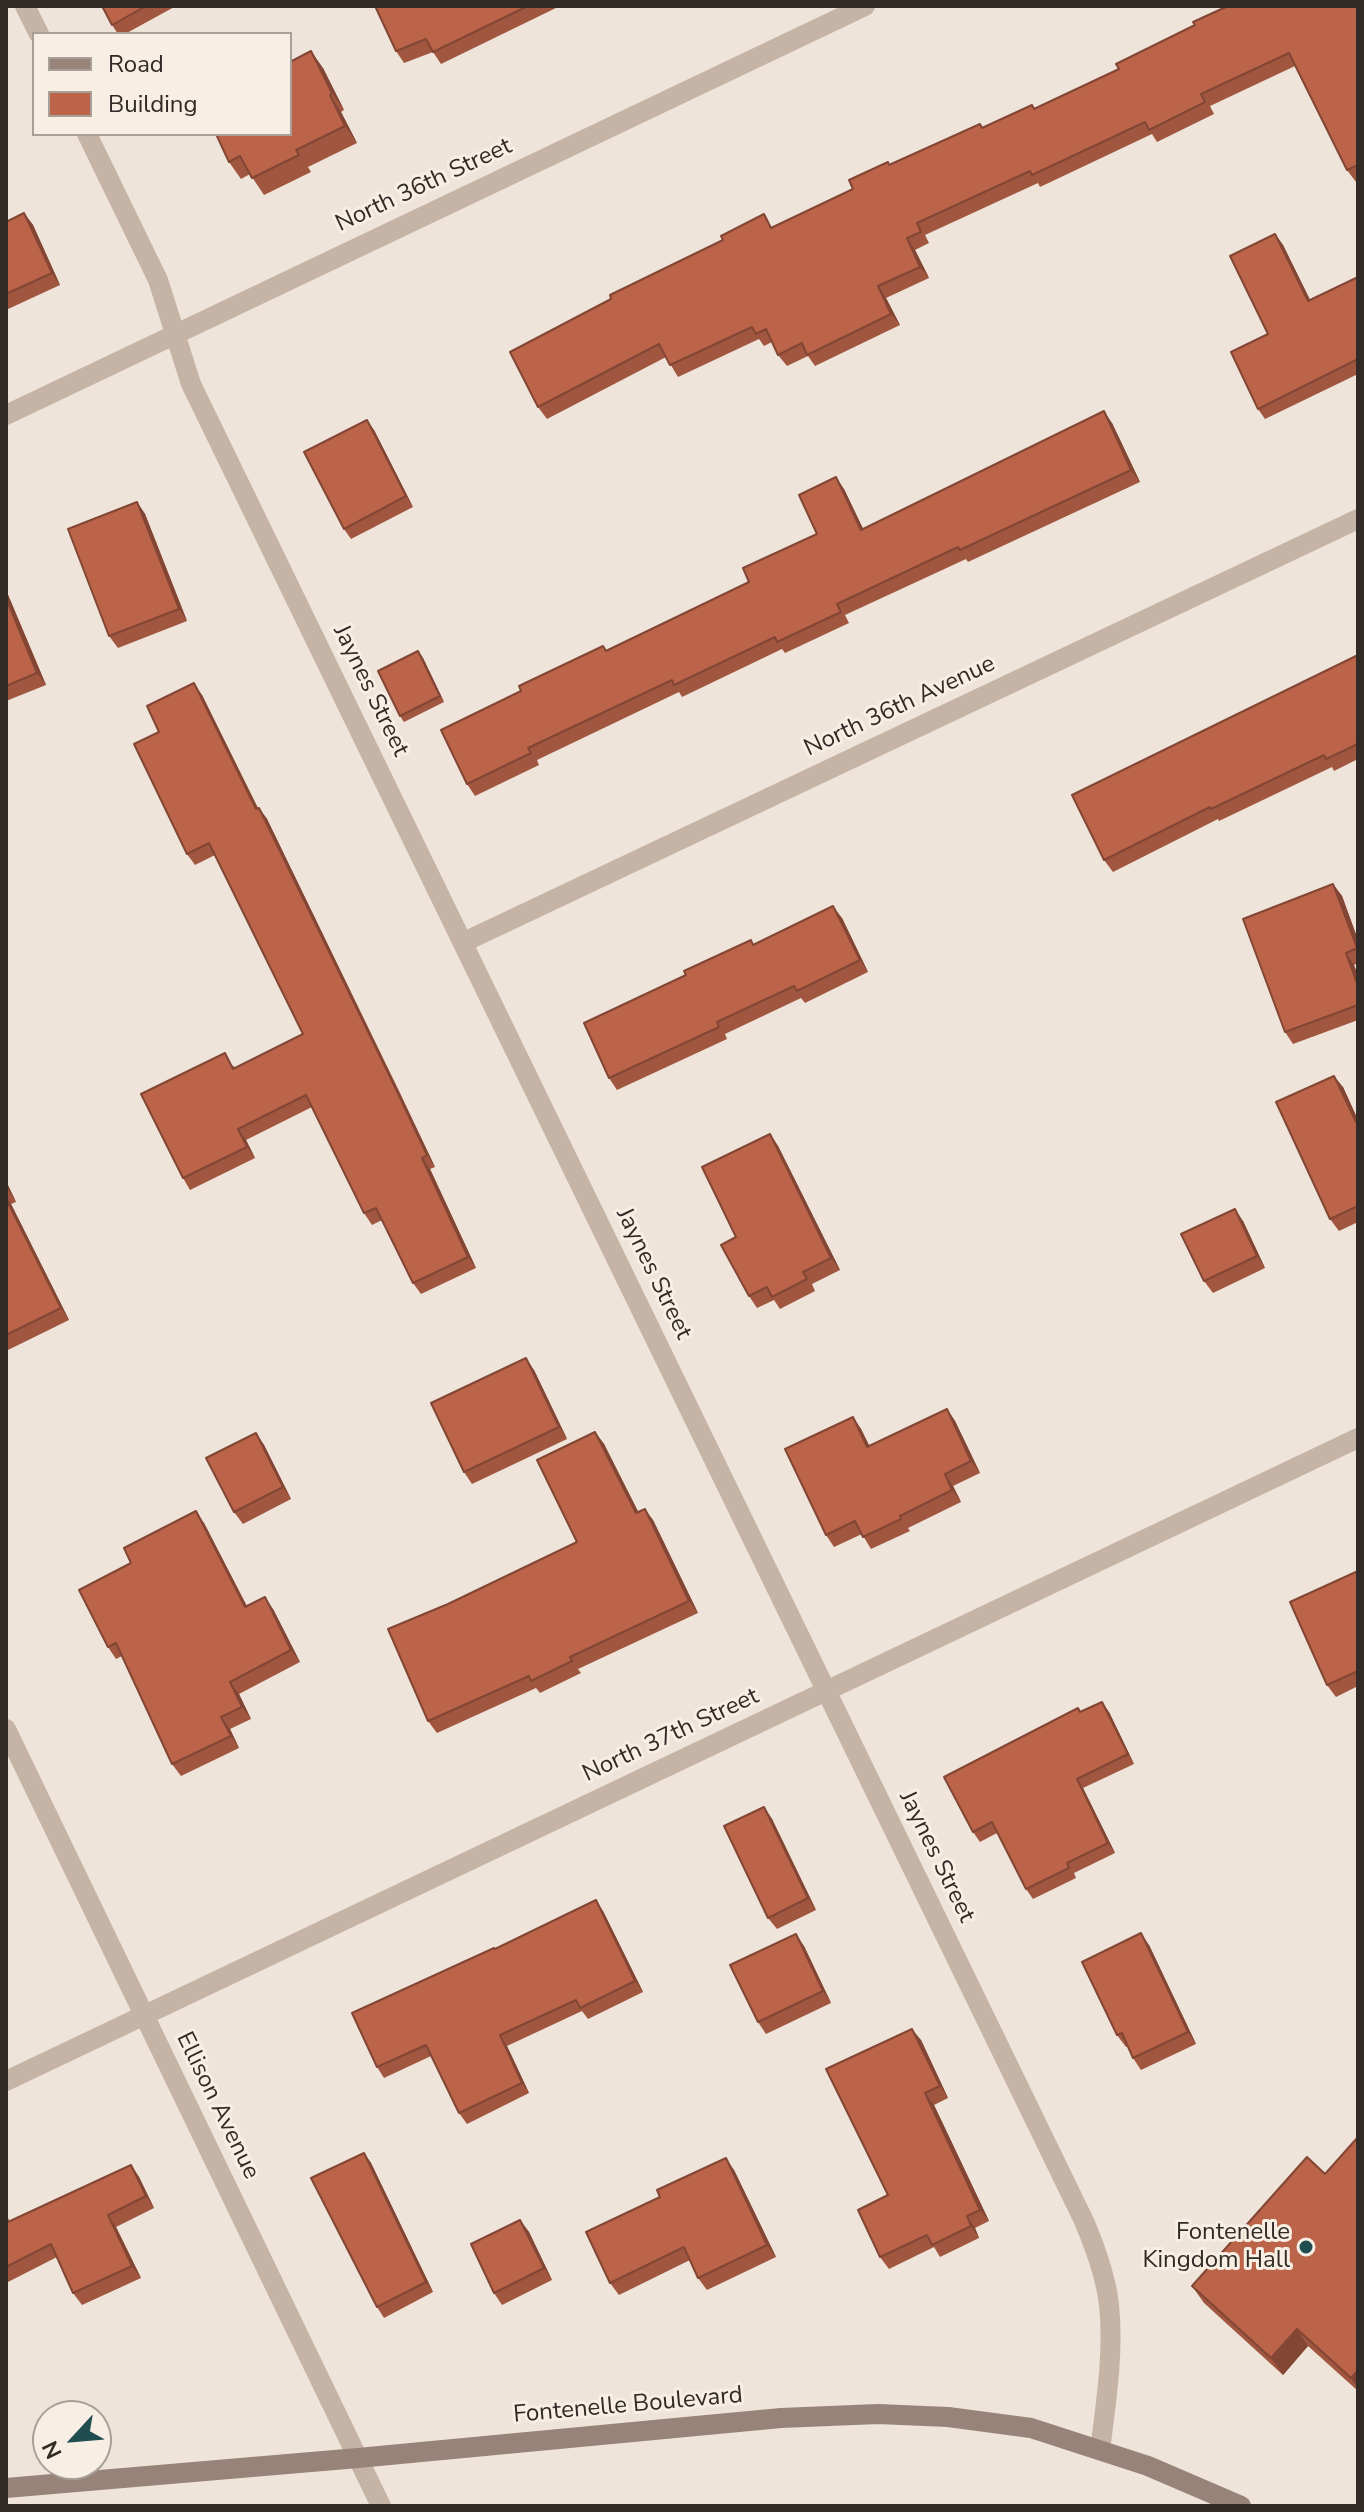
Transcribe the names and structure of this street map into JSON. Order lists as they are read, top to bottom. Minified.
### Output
{"streets":{"main road":["Fontenelle Boulevard"],"street":["North 36th Street","Jaynes Street","North 36th Avenue","North 37th Street","Ellison Avenue"]},"crossings":[["North 36th Street","Jaynes Street"],["Jaynes Street","North 36th Avenue"],["Jaynes Street","North 37th Street"],["Jaynes Street","Fontenelle Boulevard"],["North 37th Street","Ellison Avenue"],["Ellison Avenue","Fontenelle Boulevard"]],"places":["Fontenelle Kingdom Hall"],"legend":["Road","Building"],"north":"bottom left"}
